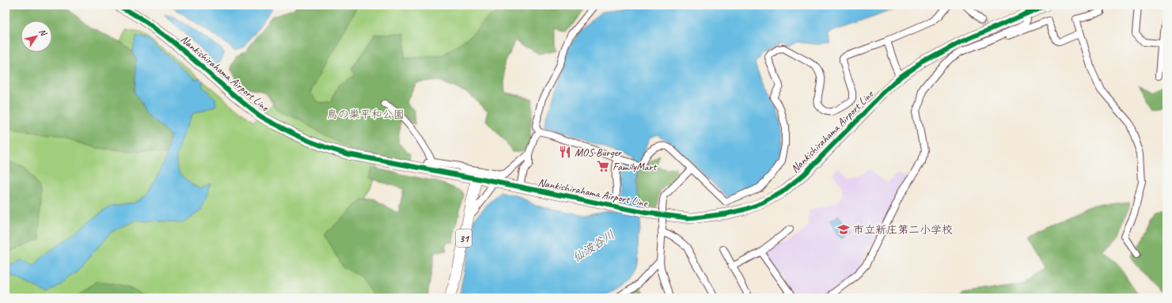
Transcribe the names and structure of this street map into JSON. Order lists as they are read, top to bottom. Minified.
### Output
{"streets":{"main road":["Nankishirahama Airport Line","31"]},"crossings":[["Nankishirahama Airport Line","31"]],"water":["仙波谷川"],"parks":["鳥の巣平和公園"],"places":{"restaurant":["MOS Burger"],"supermarket":["FamilyMart"],"school or university":["市立新庄第二小学校"]},"north":"top right"}
